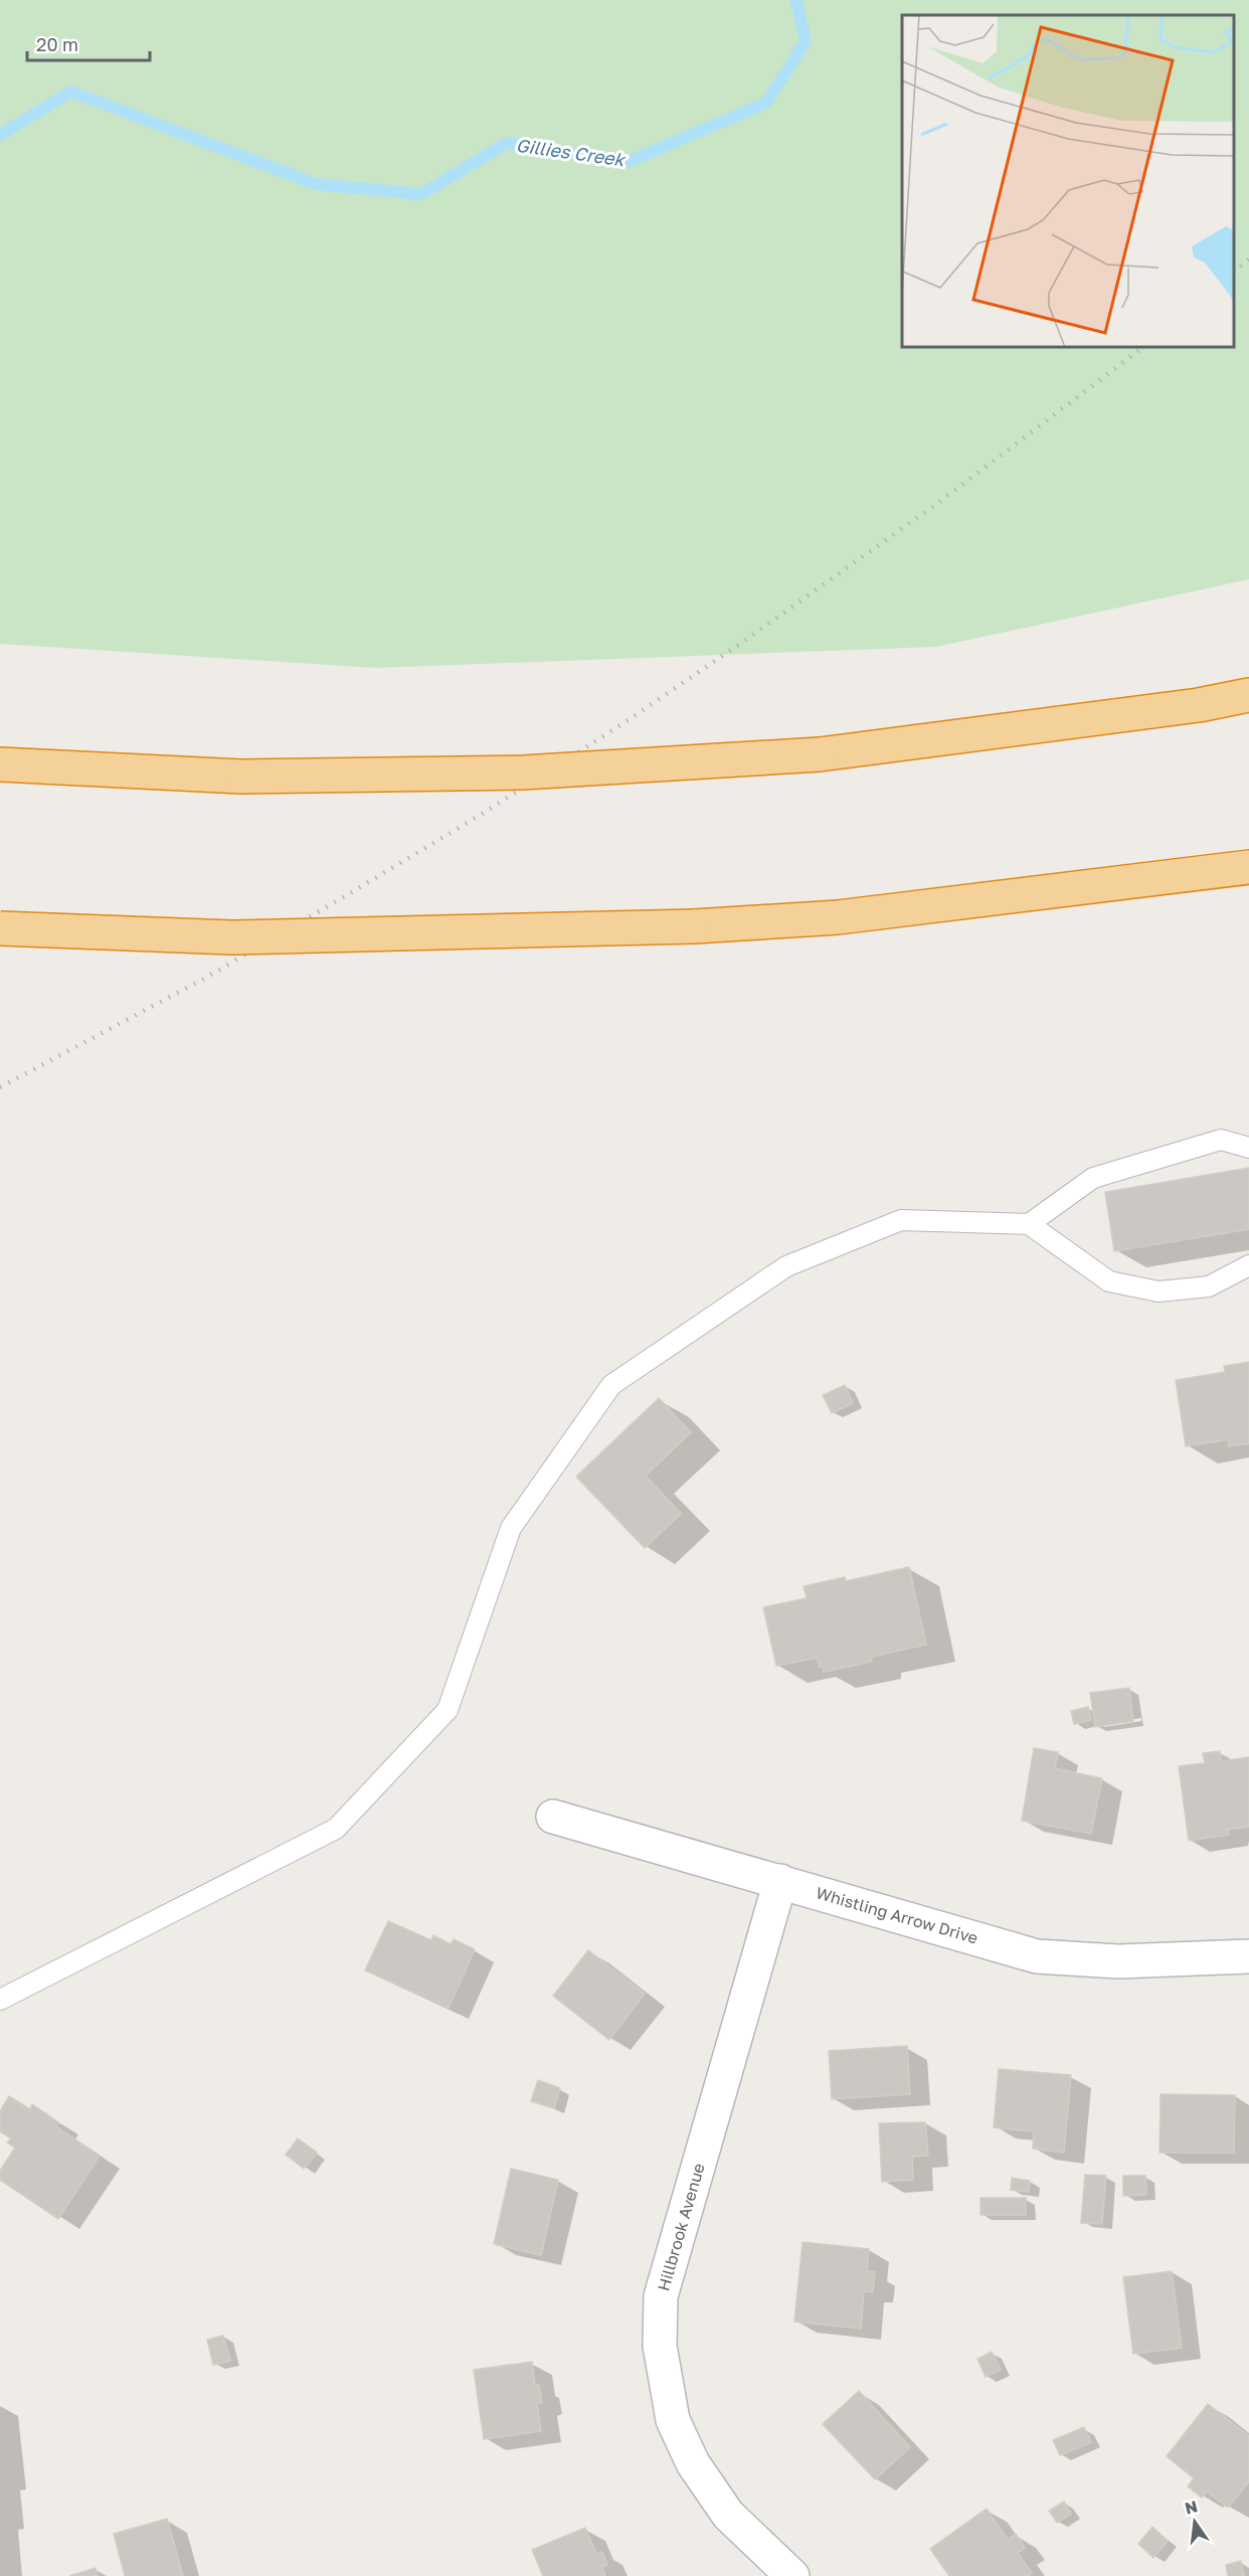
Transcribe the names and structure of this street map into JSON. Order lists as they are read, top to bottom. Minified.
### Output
{"streets":{"street":["Whistling Arrow Drive","Hillbrook Avenue"]},"crossings":[["Whistling Arrow Drive","Hillbrook Avenue"]],"water":["Gillies Creek"],"scale_bar":"20 m","north":"top"}
